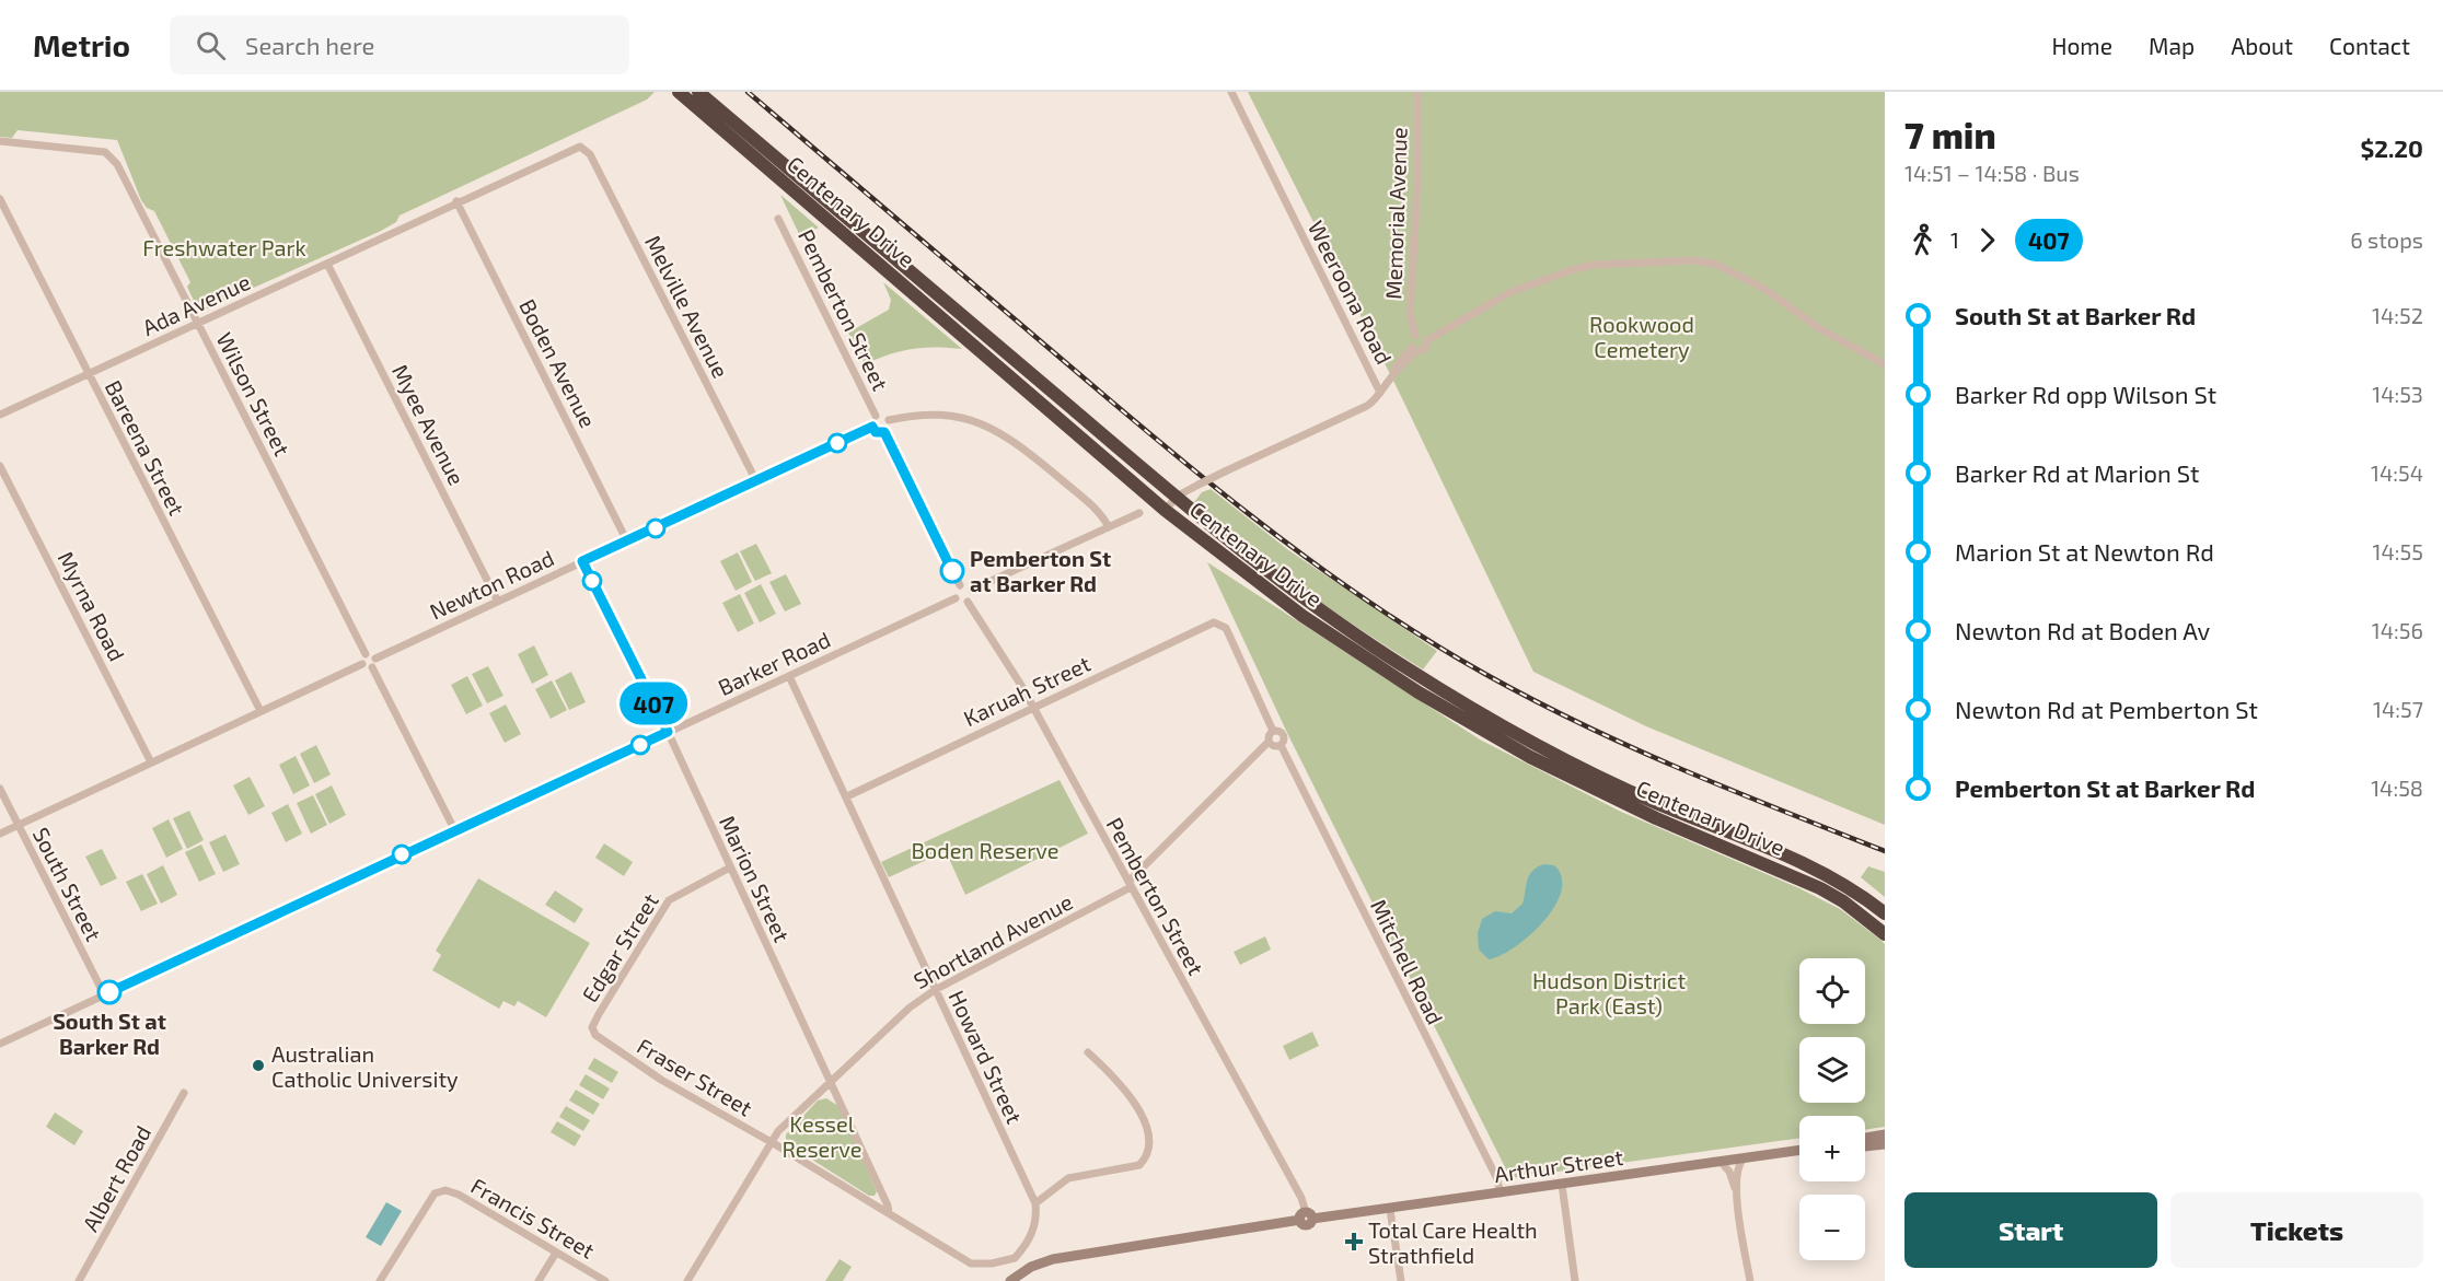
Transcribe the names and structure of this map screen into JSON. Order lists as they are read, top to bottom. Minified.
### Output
{"streets":{"highway":["Centenary Drive"],"main road":["Arthur Street"],"street":["Memorial Avenue","Weeroona Road","Ada Avenue","Melville Avenue","Pemberton Street","Boden Avenue","Wilson Street","Myee Avenue","Bareena Street","Newton Road","Myrna Road","Barker Road","Karuah Street","Marion Street","South Street","Shortland Avenue","Edgar Street","Mitchell Road","Howard Street","Fraser Street","Albert Road","Francis Street"]},"crossings":[["Centenary Drive","Weeroona Road"],["Ada Avenue","Melville Avenue"],["Ada Avenue","Boden Avenue"],["Ada Avenue","Wilson Street"],["Ada Avenue","Myee Avenue"],["Ada Avenue","Bareena Street"],["Melville Avenue","Newton Road"],["Pemberton Street","Newton Road"],["Pemberton Street","Barker Road"],["Pemberton Street","Karuah Street"],["Pemberton Street","Shortland Avenue"],["Pemberton Street","Arthur Street"],["Boden Avenue","Newton Road"],["Myee Avenue","Newton Road"],["Newton Road","Marion Street"],["Barker Road","Marion Street"],["Barker Road","South Street"],["Barker Road","Howard Street"],["Karuah Street","Shortland Avenue"],["Karuah Street","Mitchell Road"],["Karuah Street","Howard Street"],["Marion Street","Shortland Avenue"],["Marion Street","Edgar Street"],["Marion Street","Fraser Street"],["Shortland Avenue","Mitchell Road"],["Shortland Avenue","Howard Street"],["Shortland Avenue","Fraser Street"],["Edgar Street","Fraser Street"],["Mitchell Road","Arthur Street"],["Howard Street","Fraser Street"]],"parks":["Freshwater Park","Rookwood Cemetery","Boden Reserve","Hudson District Park (East)","Kessel Reserve"],"places":{"other":["Pemberton St at Barker Rd","South St at Barker Rd","Australian Catholic University"],"health":["Total Care Health Strathfield"]},"lines":["bus line 407"],"page":{"header":"Metrio","search":"Search here","nav":["Home","Map","About","Contact"],"on_map":"407","heading":["7 min","14:51 – 14:58 · Bus","$2.20"],"legs":["1","407","6 stops"],"list":[{"name":"South St at Barker Rd","value":"14:52"},{"name":"Barker Rd opp Wilson St","value":"14:53"},{"name":"Barker Rd at Marion St","value":"14:54"},{"name":"Marion St at Newton Rd","value":"14:55"},{"name":"Newton Rd at Boden Av","value":"14:56"},{"name":"Newton Rd at Pemberton St","value":"14:57"},{"name":"Pemberton St at Barker Rd","value":"14:58"}],"map_buttons":["+","−"],"buttons":["Start","Tickets"]}}
